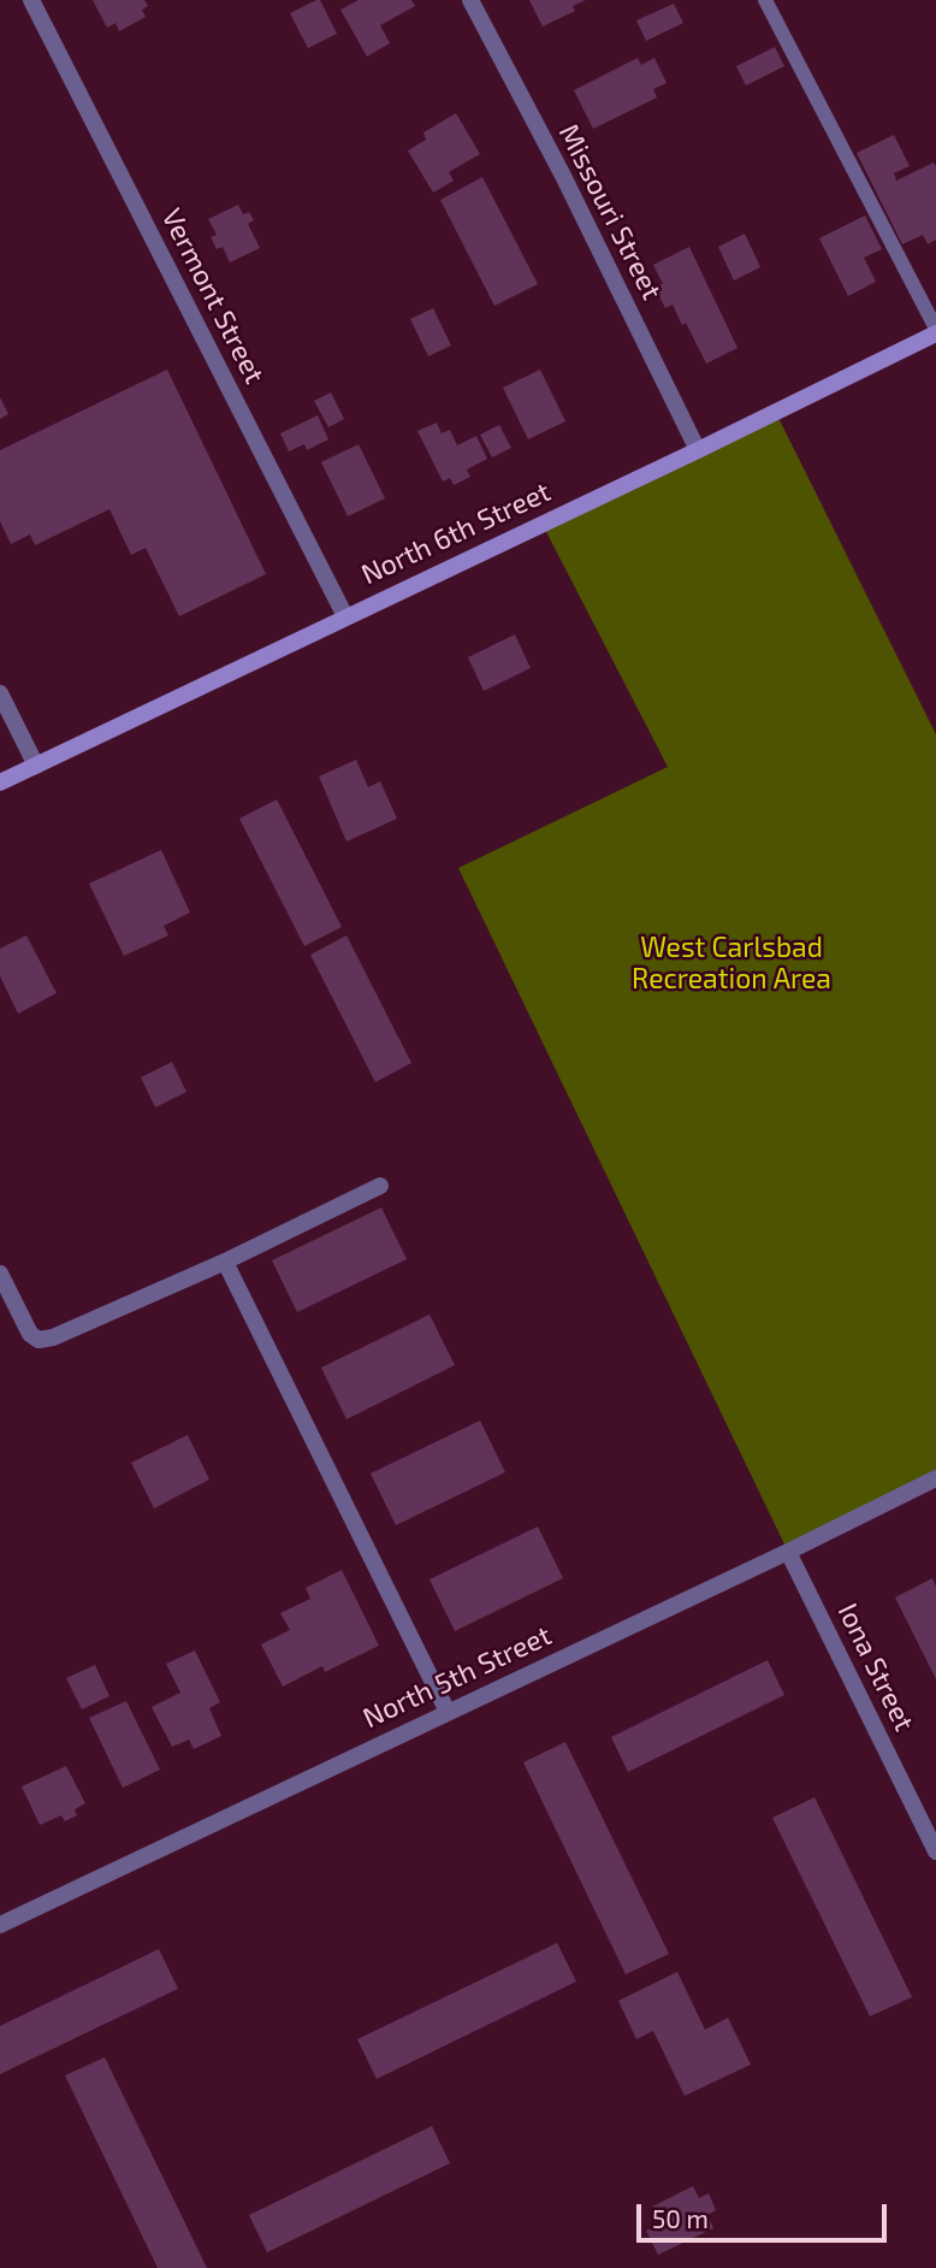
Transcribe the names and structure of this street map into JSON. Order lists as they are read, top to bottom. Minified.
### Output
{"streets":{"street":["Missouri Street","Vermont Street","North 6th Street","Iona Street","North 5th Street"]},"crossings":[["Missouri Street","North 6th Street"],["Vermont Street","North 6th Street"],["Iona Street","North 5th Street"]],"parks":["West Carlsbad Recreation Area"],"scale_bar":"50 m"}
